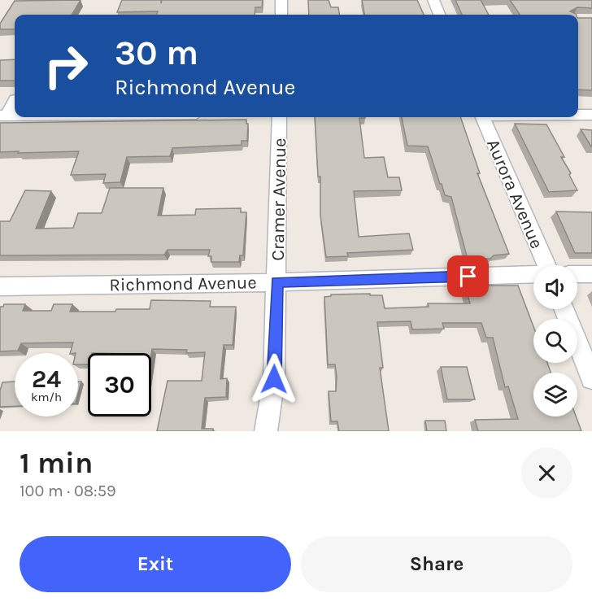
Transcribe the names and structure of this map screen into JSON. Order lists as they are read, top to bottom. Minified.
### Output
{"streets":{"street":["Aurora Avenue","Cramer Avenue","Richmond Avenue"]},"crossings":[["Cramer Avenue","Richmond Avenue"]],"page":{"turn":["30 m","Richmond Avenue"],"speed":"24 km/h","limit":"30","heading":["1 min","100 m · 08:59"],"buttons":["Exit","Share"]}}
